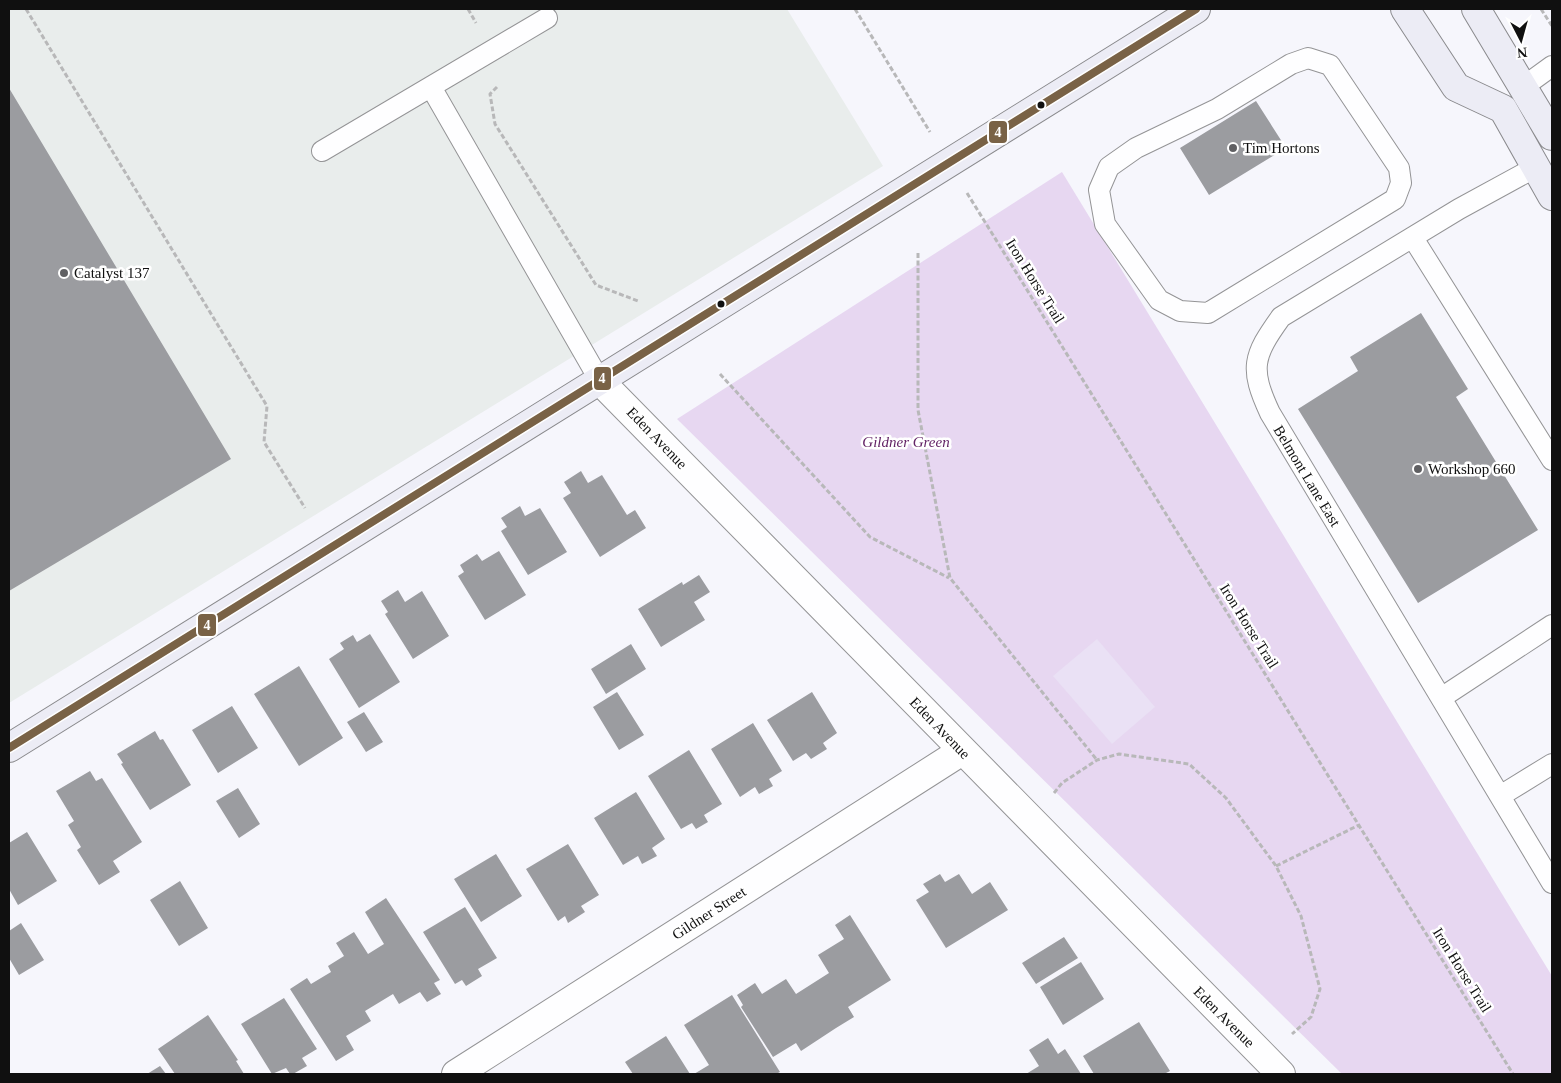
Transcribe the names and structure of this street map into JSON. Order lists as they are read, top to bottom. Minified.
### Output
{"streets":{"street":["Eden Avenue","Gildner Street"],"lane":["Belmont Lane East"],"path":["Iron Horse Trail"]},"crossings":[["Eden Avenue","Gildner Street"]],"parks":["Gildner Green"],"places":["Tim Hortons","Catalyst 137","Workshop 660"],"lines":["transit line 4"],"north":"bottom"}
